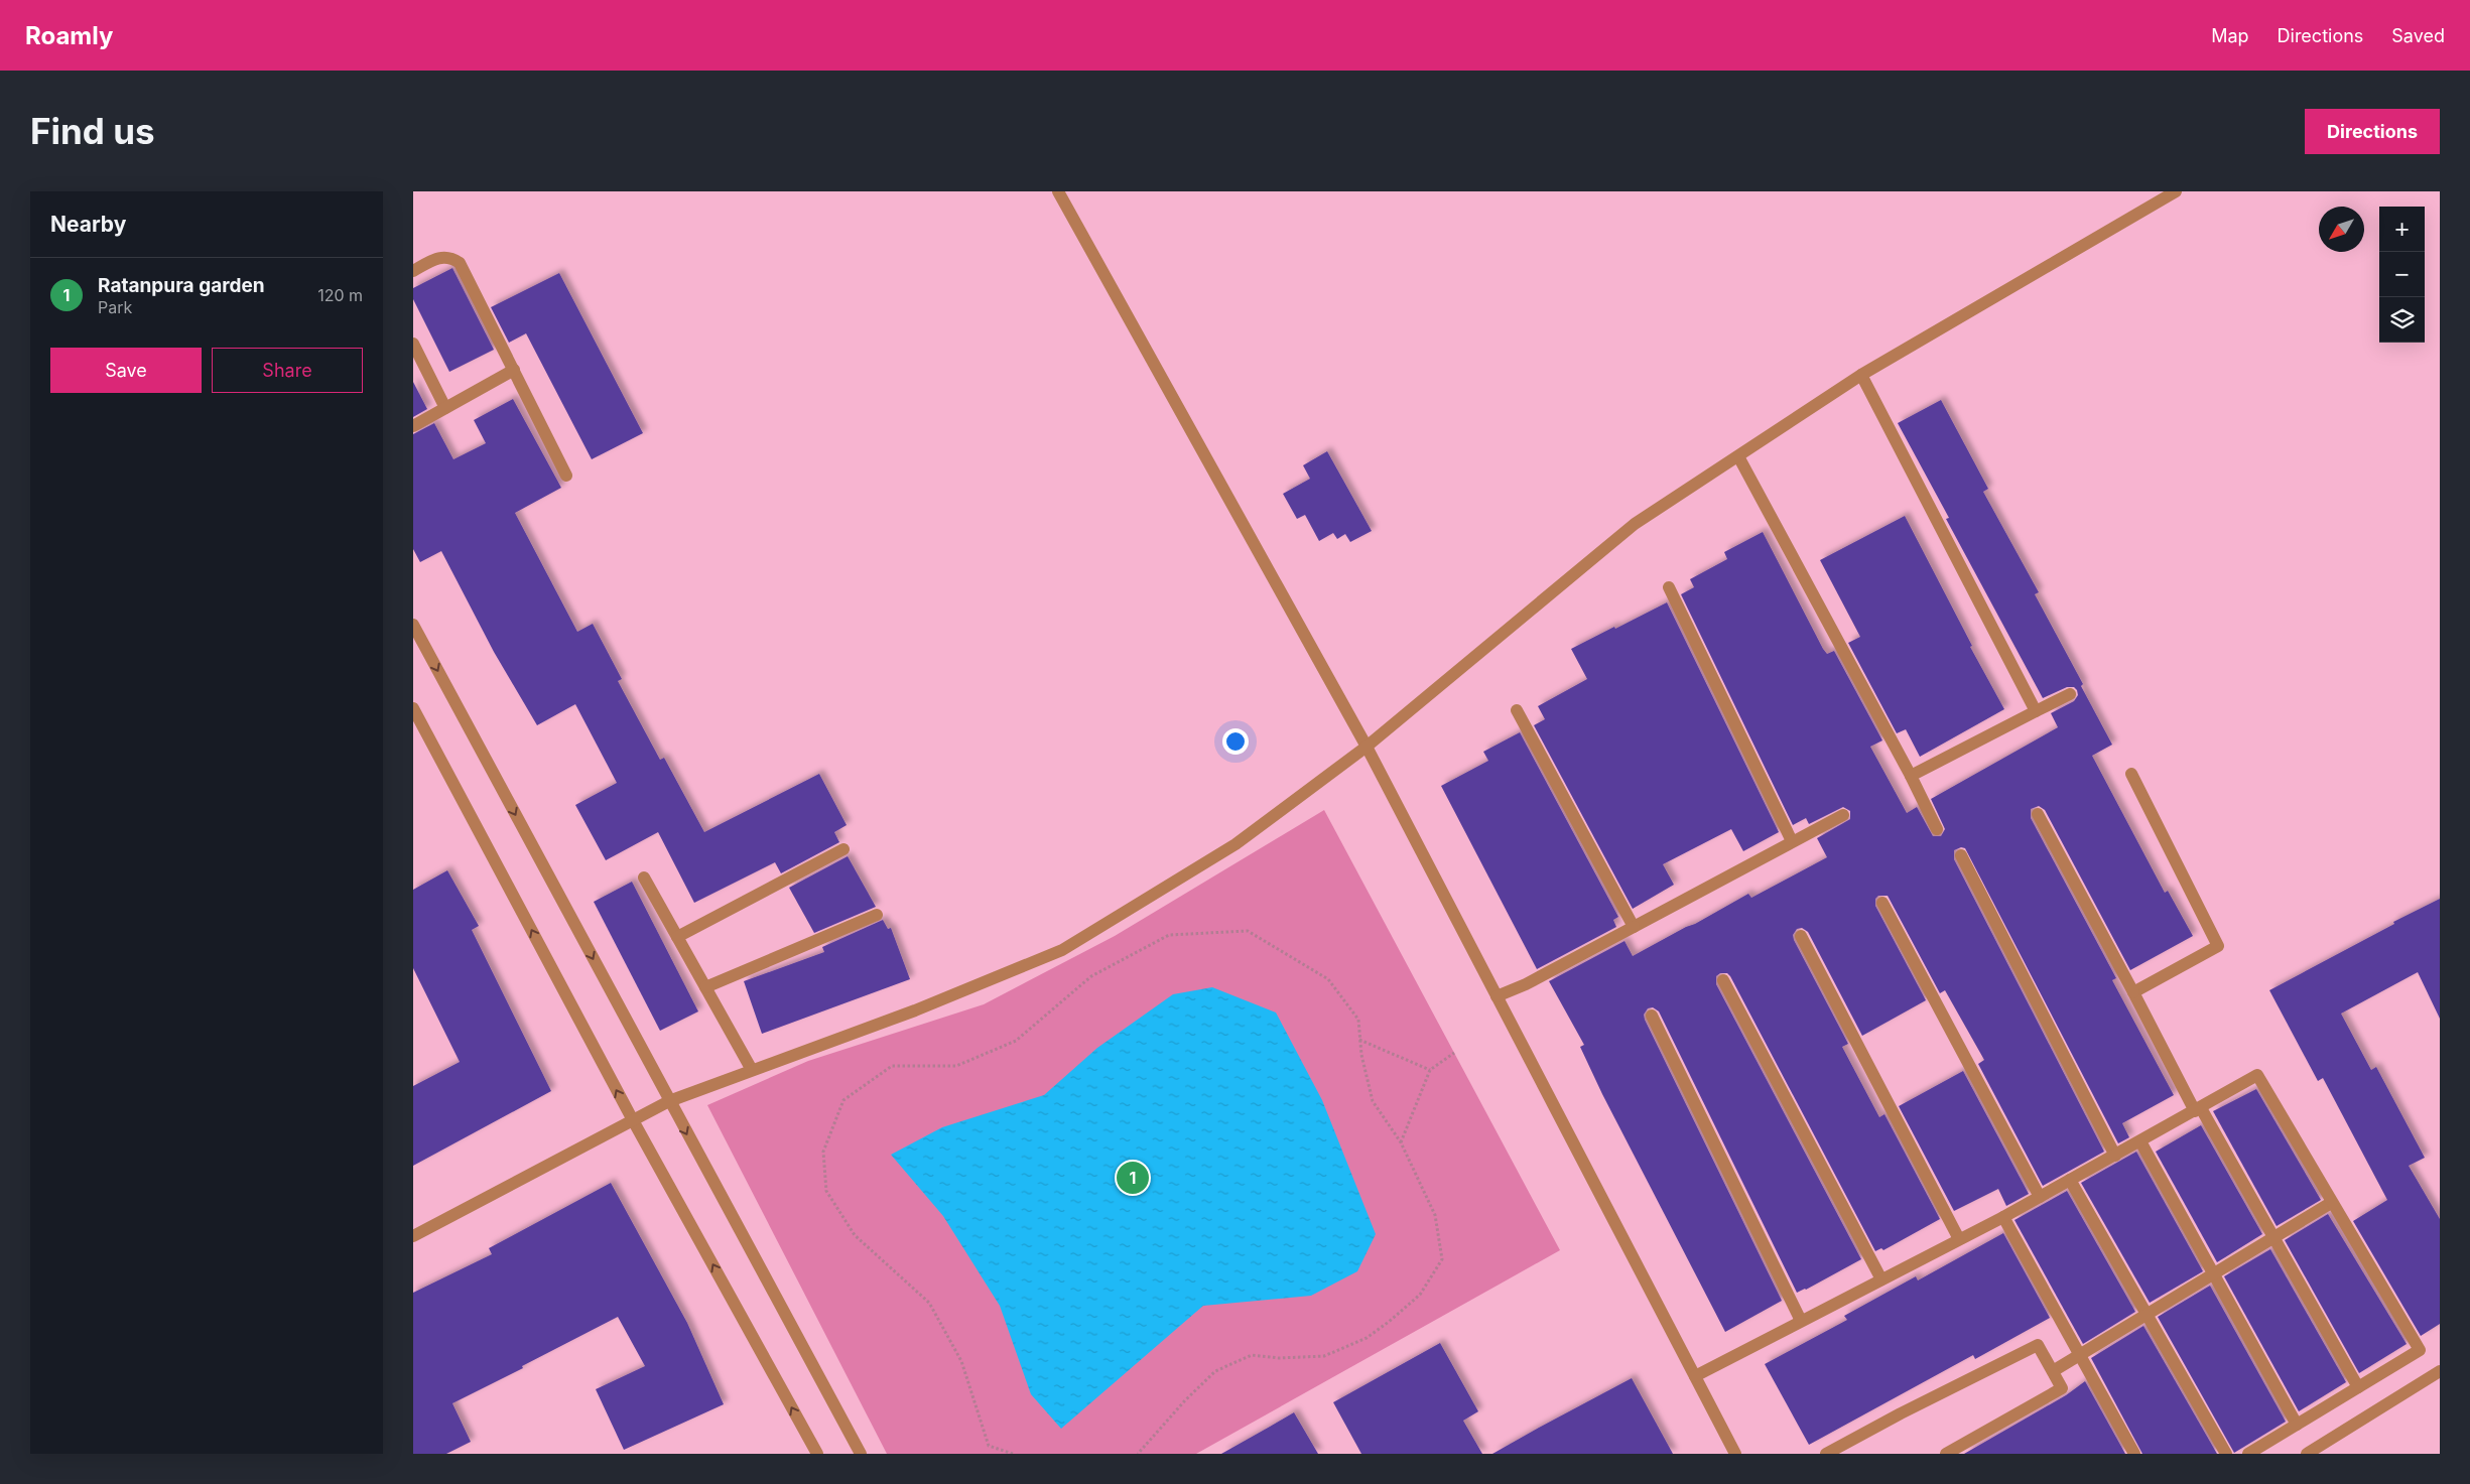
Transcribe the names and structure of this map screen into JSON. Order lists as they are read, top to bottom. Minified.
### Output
{"north":"bottom left","page":{"header":"Roamly","nav":["Map","Directions","Saved"],"buttons":["Directions",["Save","Share"]],"title":"Find us","heading":"Nearby","map_buttons":["+","−"],"list":[{"mark":"1","name":"Ratanpura garden","note":"Park","value":"120 m"}],"pins":"1"}}
